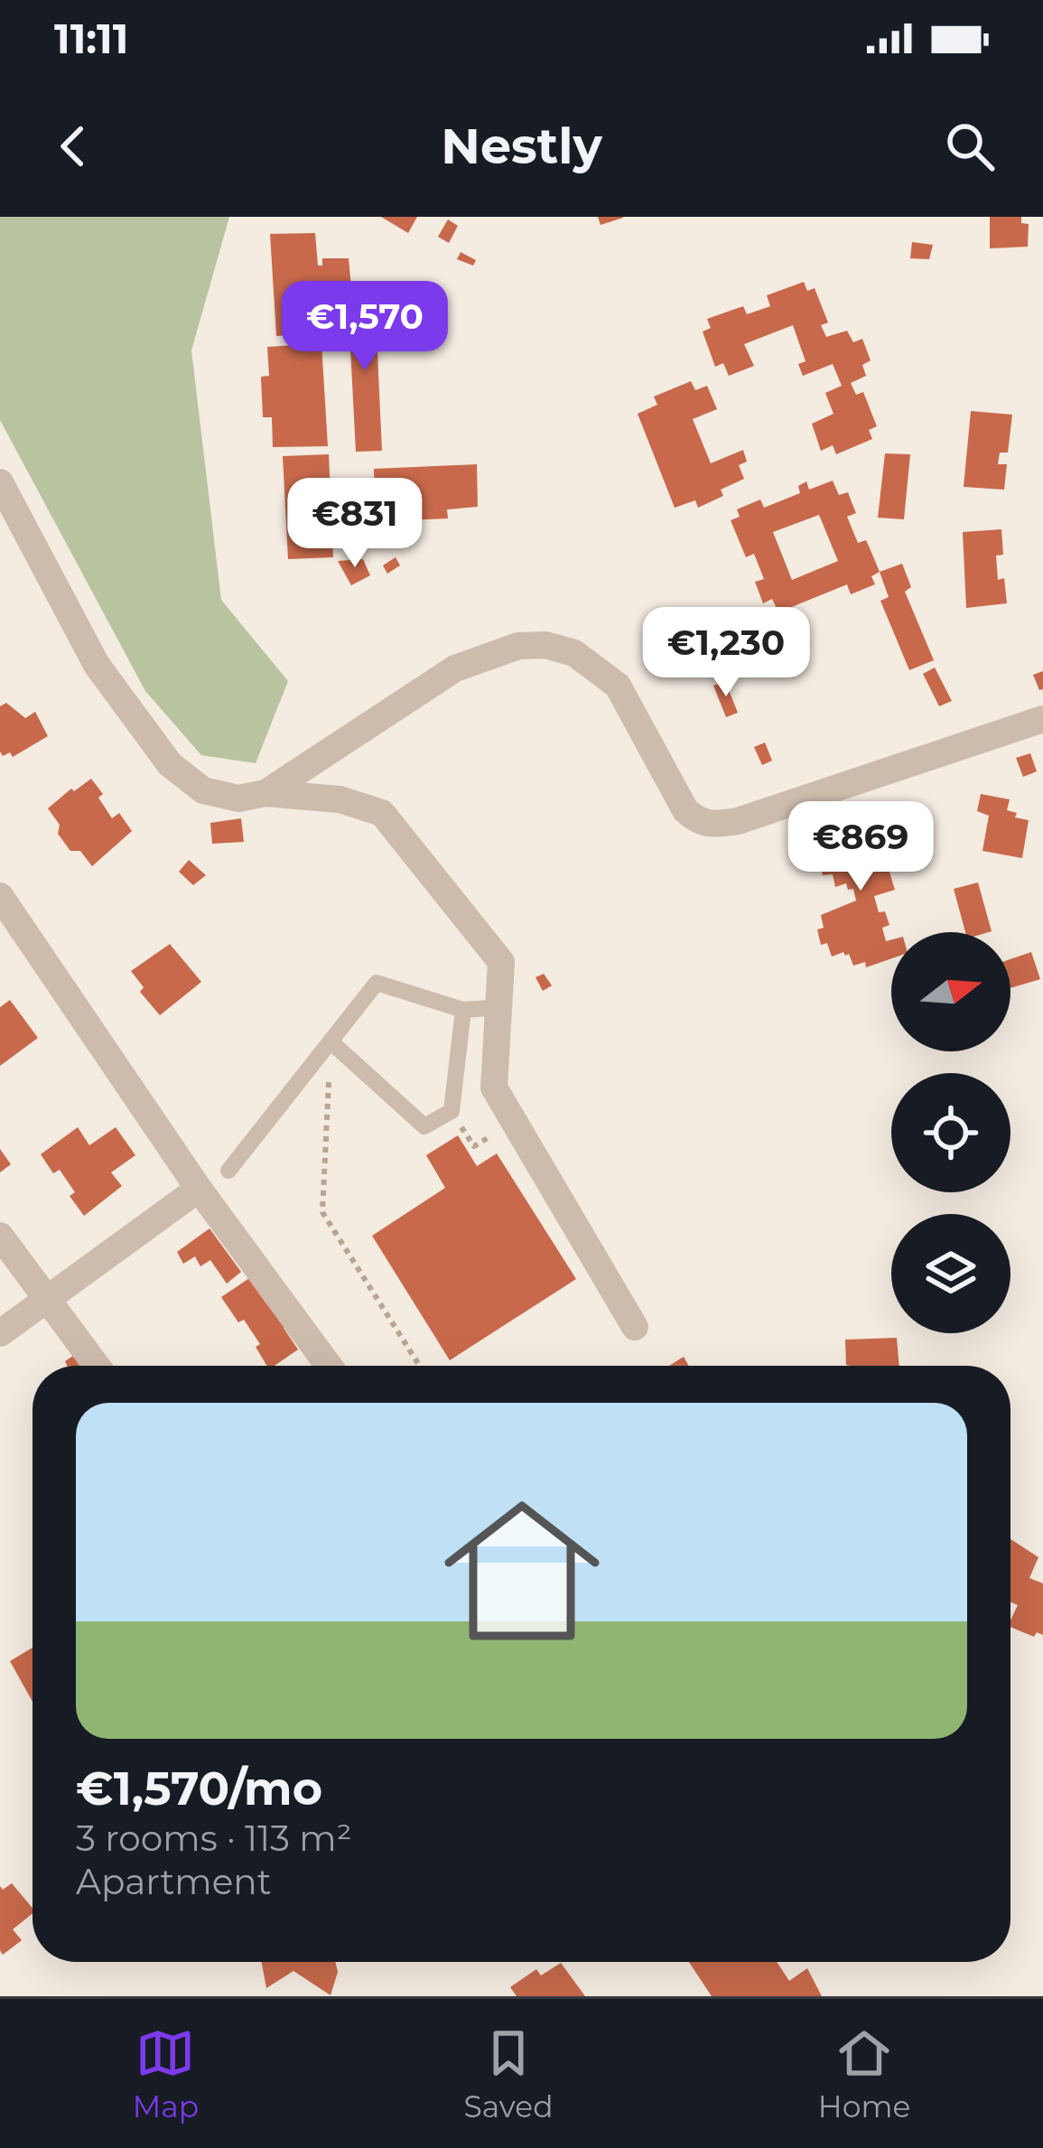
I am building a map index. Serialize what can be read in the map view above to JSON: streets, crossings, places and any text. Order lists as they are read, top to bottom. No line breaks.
{"north":"right","page":{"status":"11:11","header":"Nestly","price":["€1,570","€831","€1,230","€869"],"list":[{"name":"€1,570/mo","note":"3 rooms · 113 m² · Apartment"}],"tabs":["Map","Saved","Home"]}}
